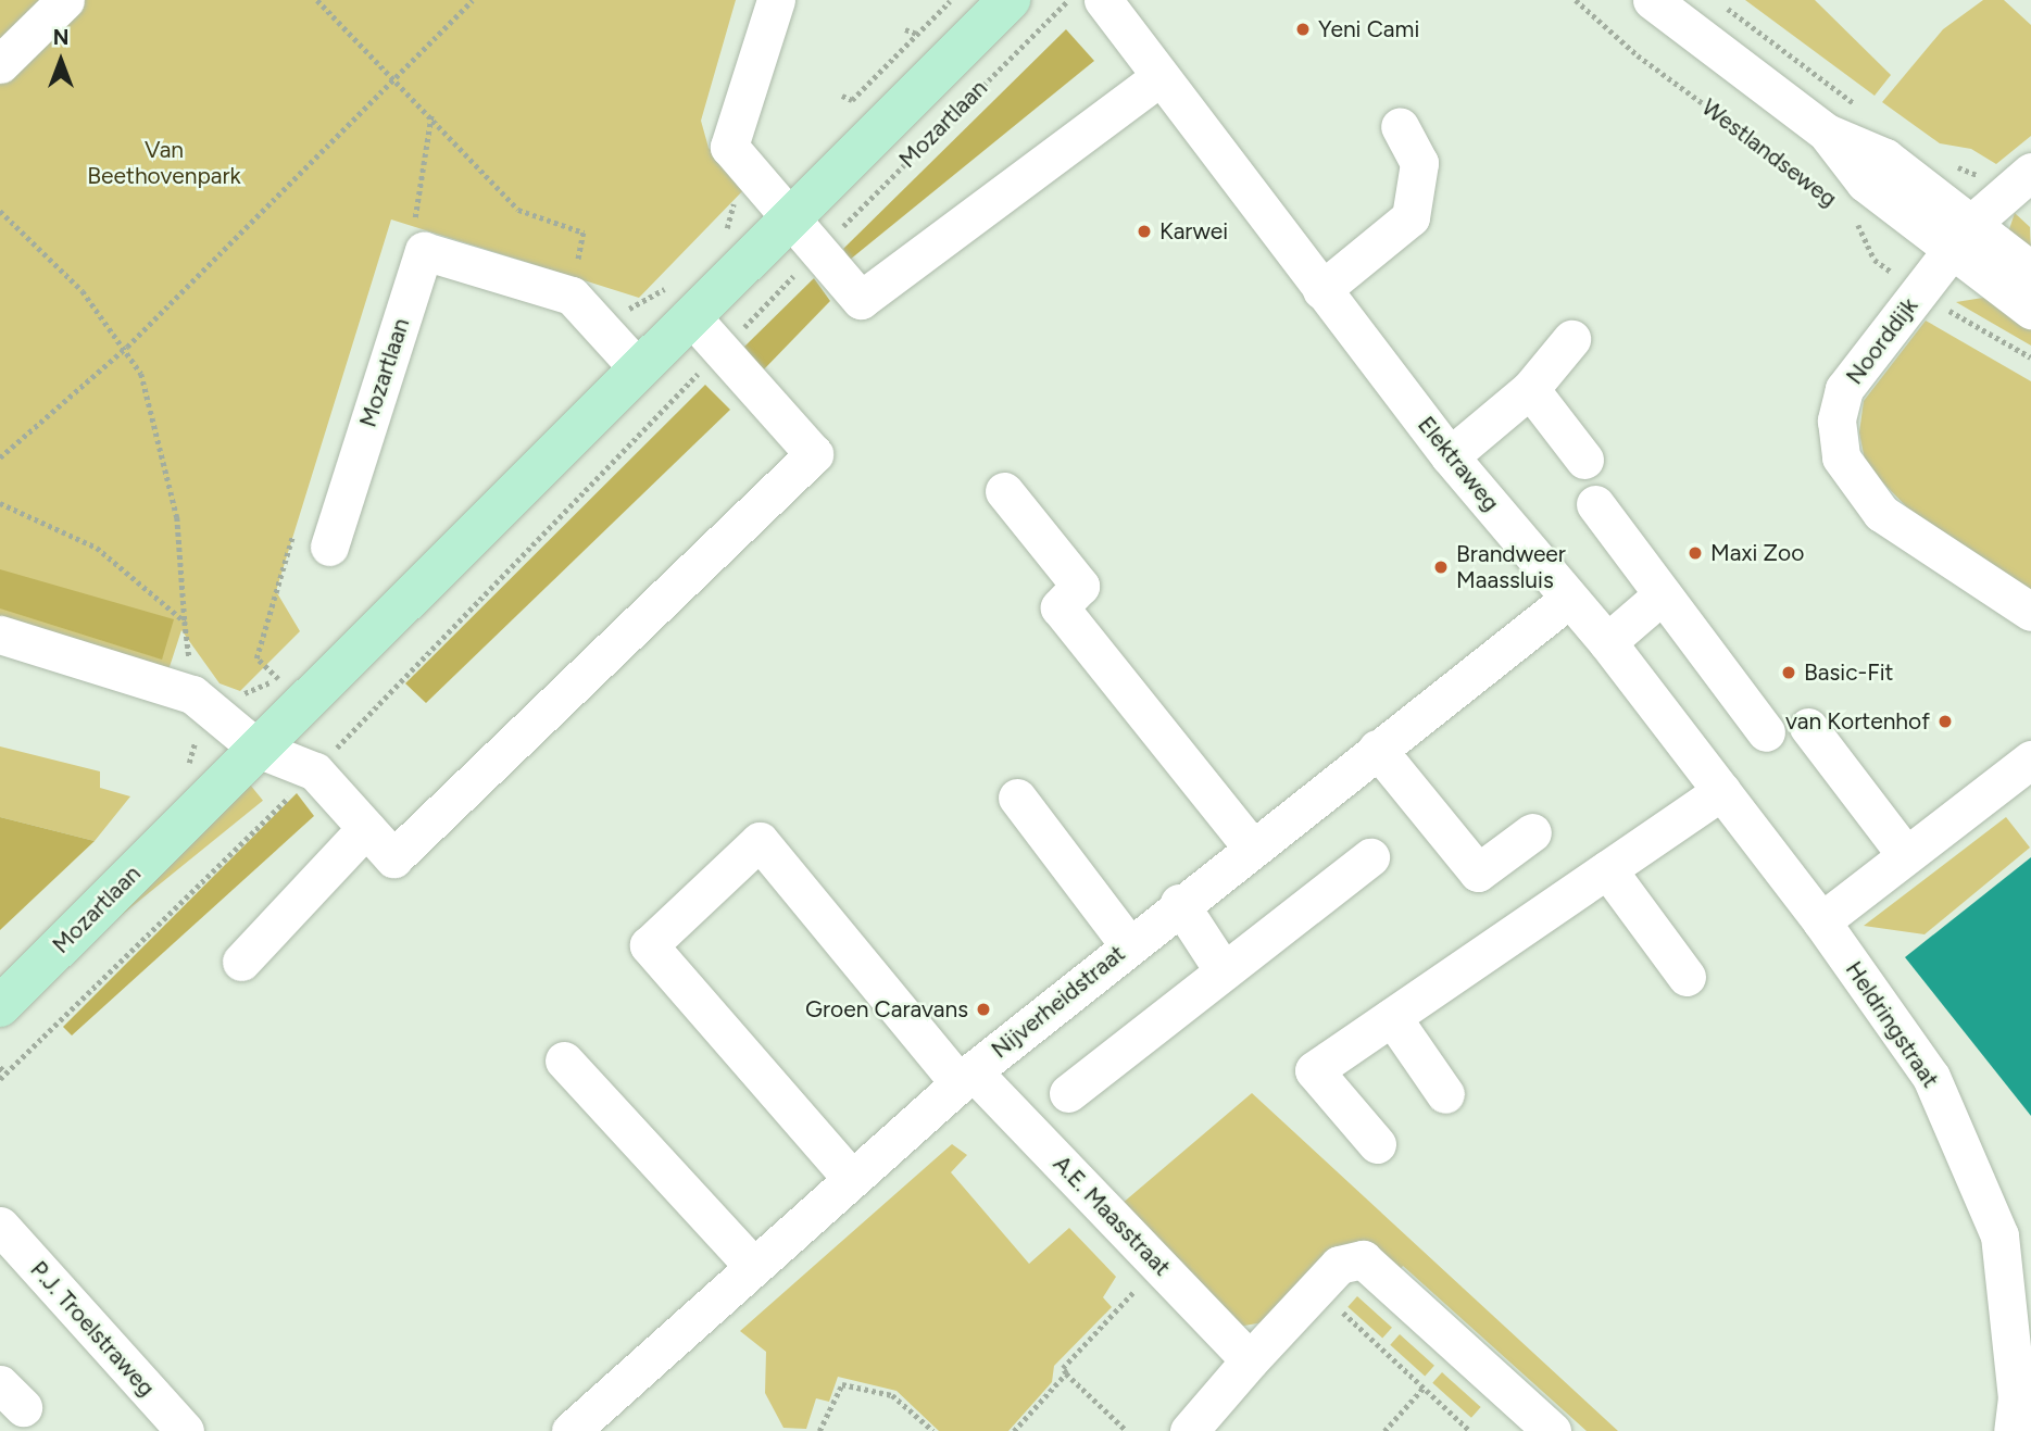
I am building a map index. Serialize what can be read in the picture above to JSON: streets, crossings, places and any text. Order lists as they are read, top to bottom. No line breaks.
{"streets":{"main road":["Mozartlaan"],"street":["Westlandseweg","Noorddijk","Elektraweg","Nijverheidstraat","Heldringstraat","A.E. Maasstraat","P.J. Troelstraweg"]},"crossings":[["Westlandseweg","Noorddijk"],["Elektraweg","Nijverheidstraat"],["Elektraweg","Heldringstraat"],["Nijverheidstraat","A.E. Maasstraat"]],"parks":["Van Beethovenpark"],"places":["Yeni Cami","Karwei","Maxi Zoo","Brandweer Maassluis","Basic-Fit","van Kortenhof","Groen Caravans"],"north":"top"}
